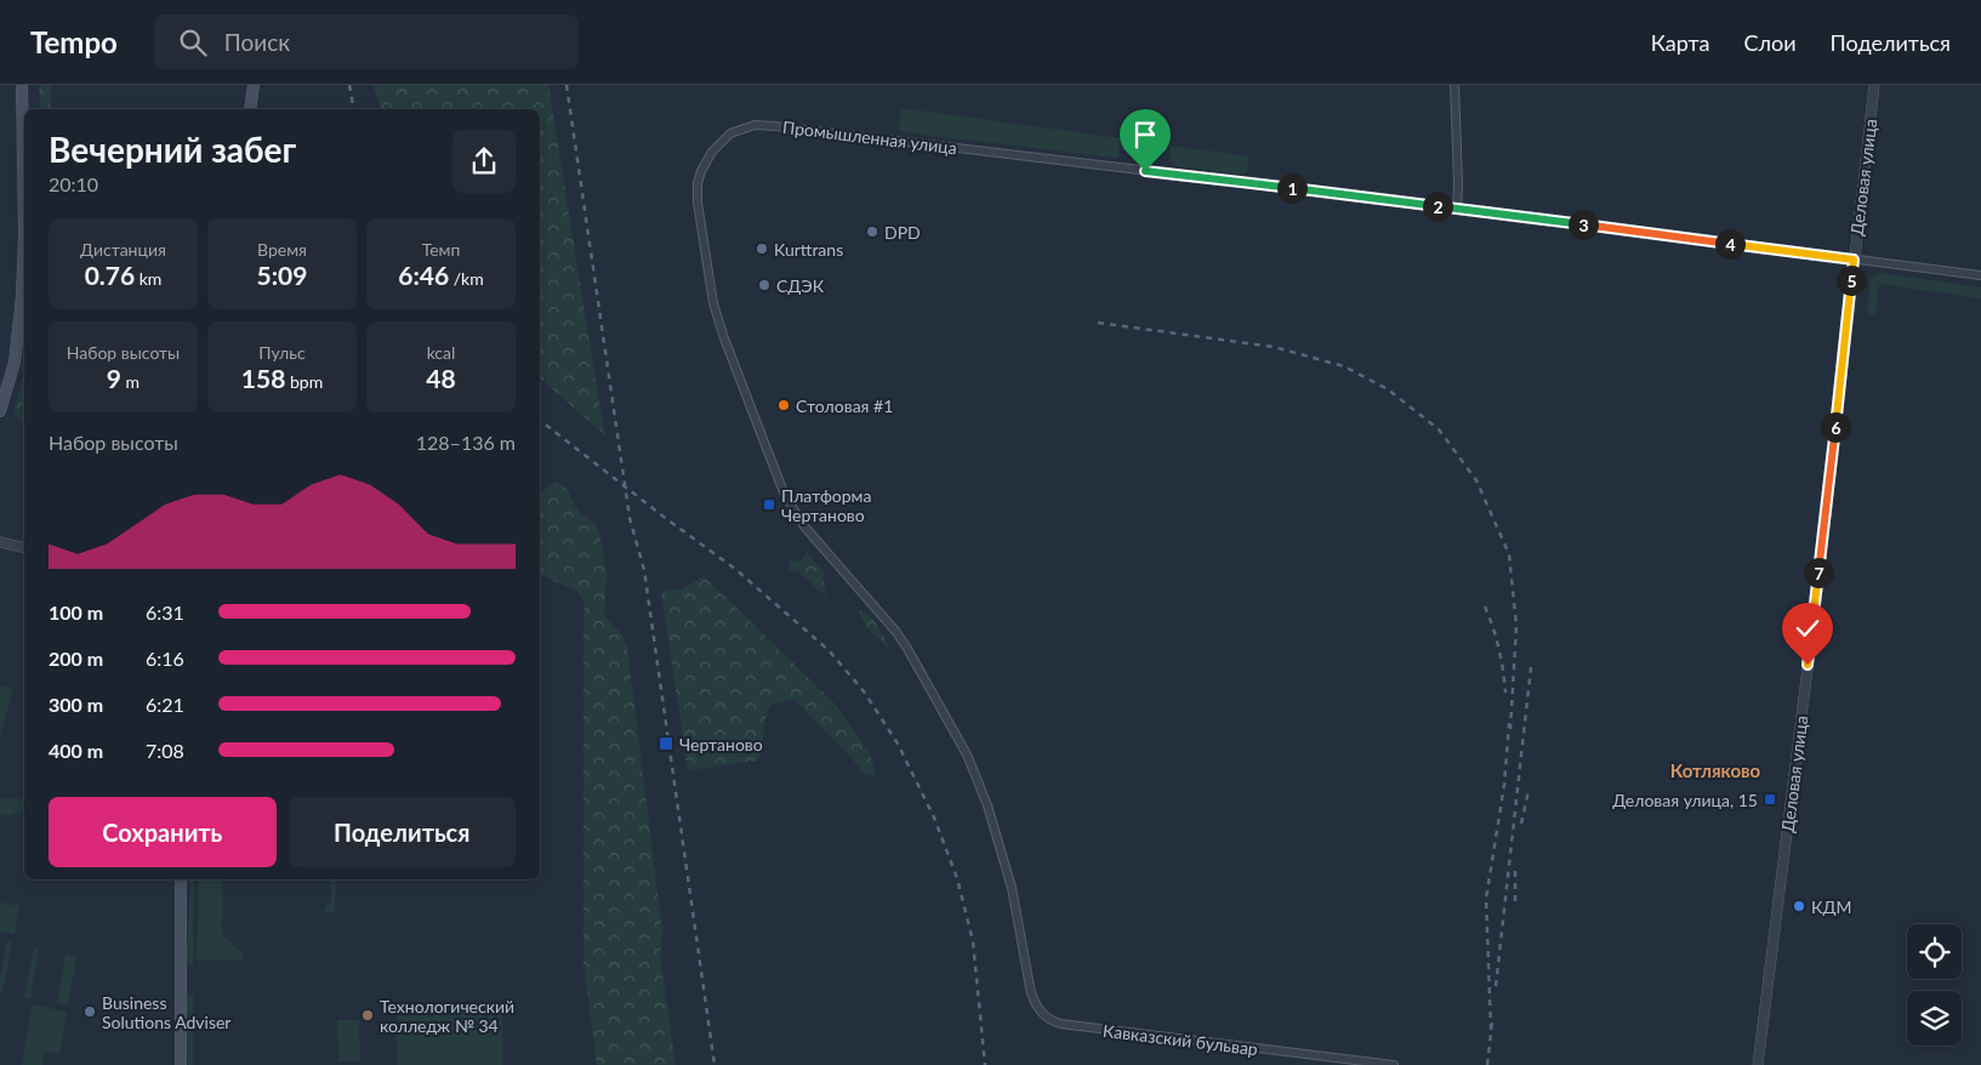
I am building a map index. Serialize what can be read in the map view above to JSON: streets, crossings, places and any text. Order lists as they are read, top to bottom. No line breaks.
{"streets":{"street":["Промышленная улица","Деловая улица","Кавказский бульвар"]},"crossings":[["Промышленная улица","Деловая улица"],["Промышленная улица","Кавказский бульвар"]],"districts":["Котляково"],"places":{"other":["DPD","Kurttrans","СДЭК","Столовая #1","КДМ","Business Solutions Adviser","Технологический колледж № 34"],"transit":["Платформа Чертаново","Чертаново","Деловая улица, 15"]},"page":{"header":"Tempo","search":"Поиск","nav":["Карта","Слои","Поделиться"],"heading":["Вечерний забег","20:10"],"pins":["1","2","3","4","5","6","7"],"stats":[["Дистанция","0.76 km"],["Время","5:09"],["Темп","6:46 /km"],["Набор высоты","9 m"],["Пульс","158 bpm"],["kcal","48"]],"chart":["Набор высоты","128–136 m"],"list":[{"name":"100 m","note":"6:31"},{"name":"200 m","note":"6:16"},{"name":"300 m","note":"6:21"},{"name":"400 m","note":"7:08"}],"buttons":["Сохранить","Поделиться"]}}
